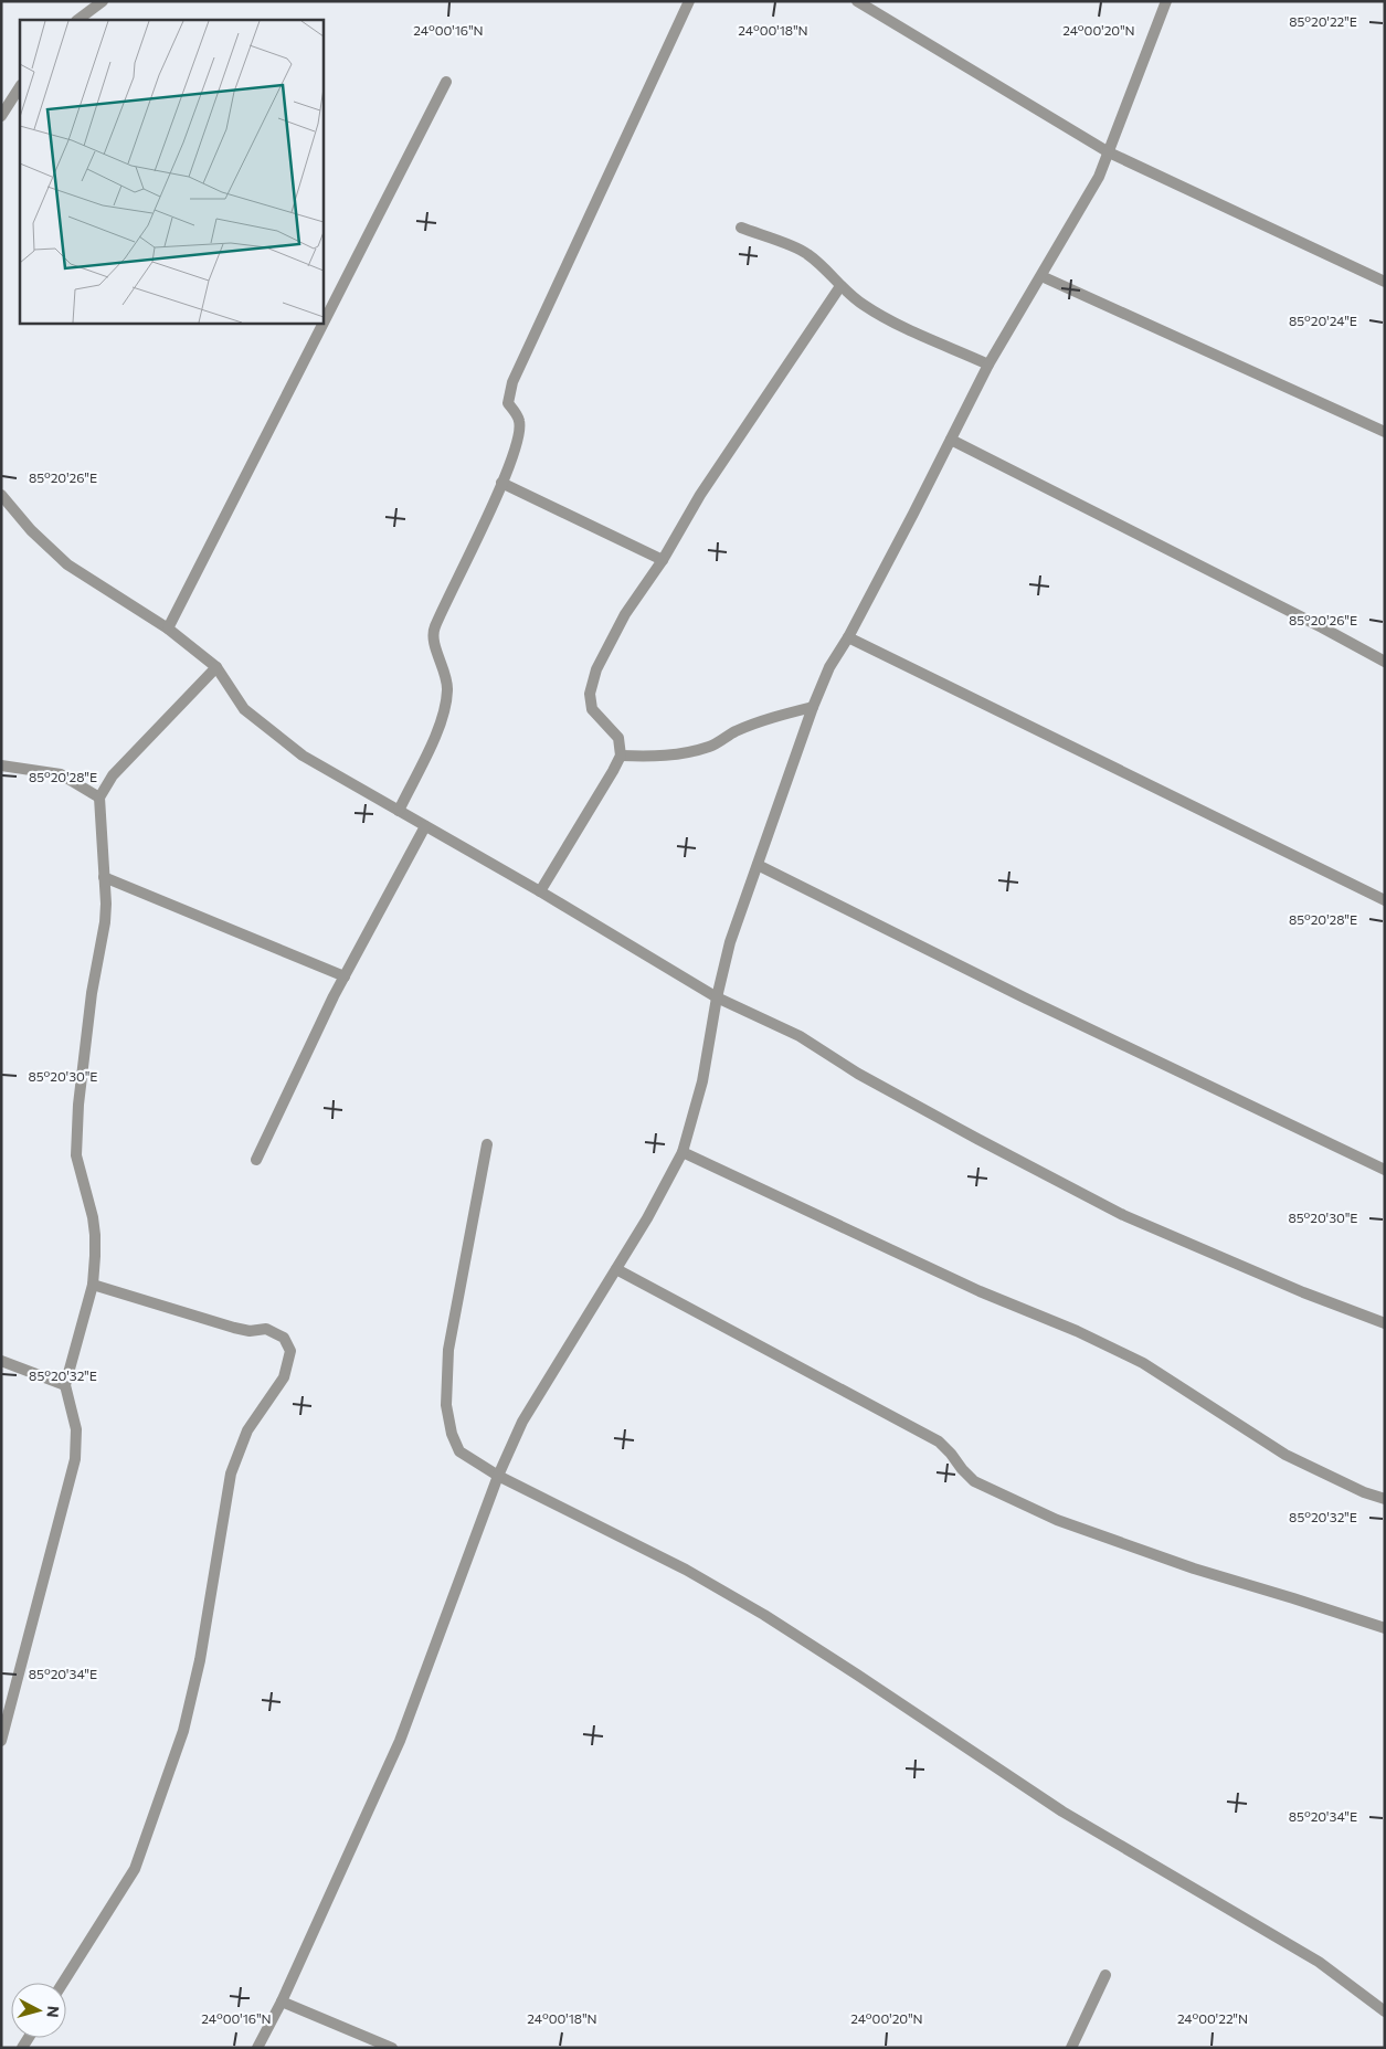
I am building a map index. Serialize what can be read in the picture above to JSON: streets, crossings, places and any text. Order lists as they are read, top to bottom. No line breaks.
{"north":"right","coordinates":["85°20'22\"E","24°00'16\"N","24°00'18\"N","24°00'20\"N","85°20'24\"E","85°20'26\"E","85°20'28\"E","85°20'30\"E","85°20'32\"E","85°20'34\"E","24°00'22\"N"]}
